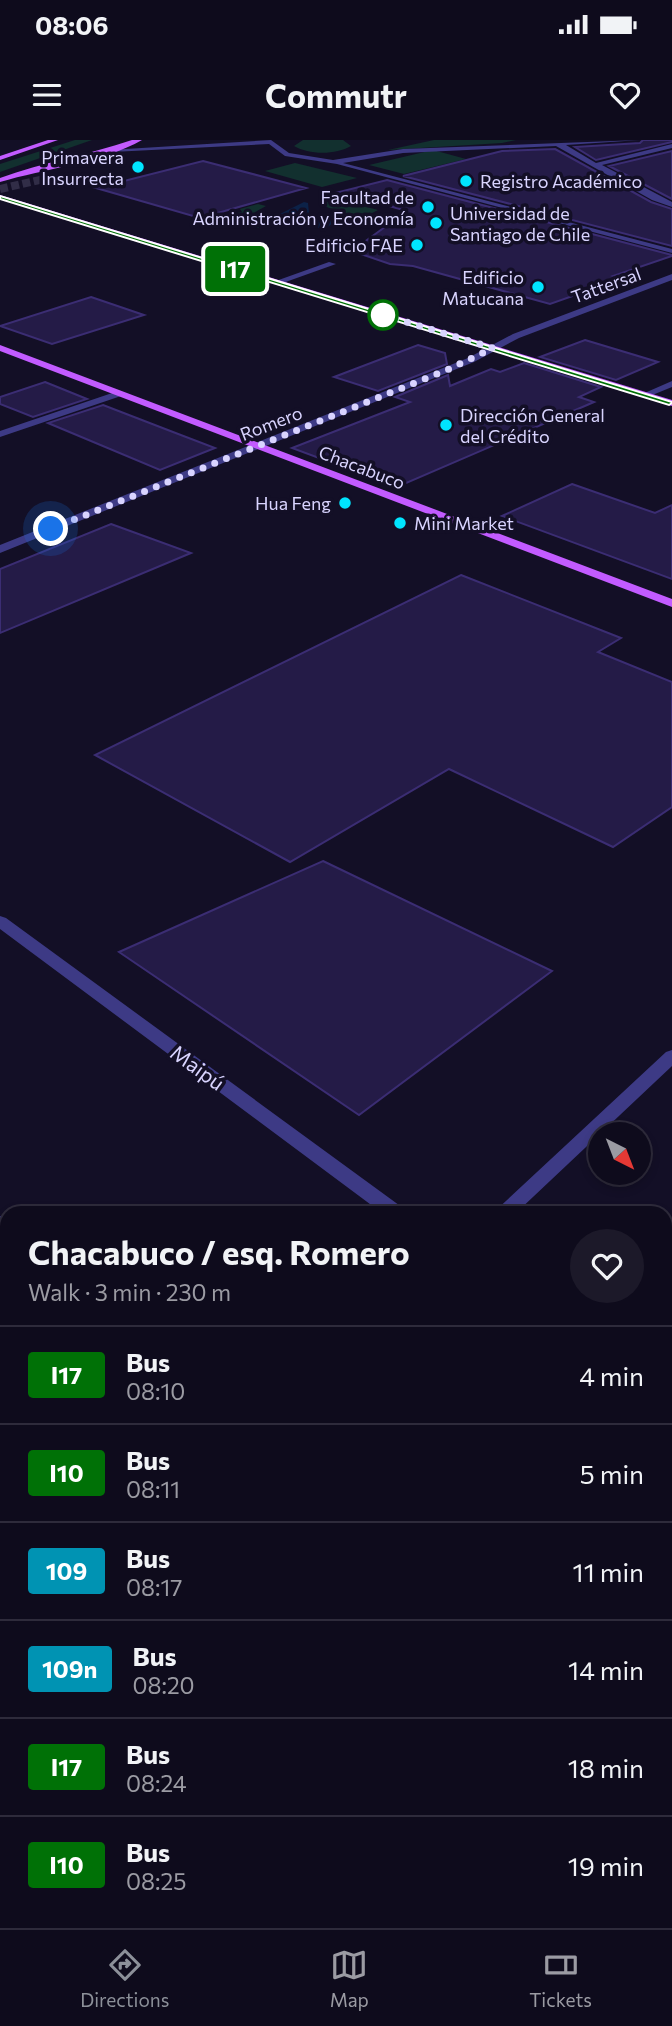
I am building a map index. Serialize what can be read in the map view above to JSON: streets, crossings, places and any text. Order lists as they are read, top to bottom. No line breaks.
{"streets":{"main road":["Chacabuco"],"street":["Tattersal","Romero","Maipú"]},"crossings":[["Tattersal","Romero"],["Romero","Chacabuco"]],"places":["Primavera Insurrecta","Registro Académico","Facultad de Administración y Economía","Universidad de Santiago de Chile","Edificio FAE","Edificio Matucana","Dirección General del Crédito","Hua Feng","Mini Market"],"lines":["bus line I17"],"north":"bottom right","page":{"status":"08:06","header":"Commutr","on_map":"I17","heading":["Chacabuco / esq. Romero","Walk · 3 min · 230 m"],"list":[{"mark":"I17","name":"Bus","note":"08:10","value":"4 min"},{"mark":"I10","name":"Bus","note":"08:11","value":"5 min"},{"mark":"109","name":"Bus","note":"08:17","value":"11 min"},{"mark":"109n","name":"Bus","note":"08:20","value":"14 min"},{"mark":"I17","name":"Bus","note":"08:24","value":"18 min"},{"mark":"I10","name":"Bus","note":"08:25","value":"19 min"}],"tabs":["Directions","Map","Tickets"]}}
